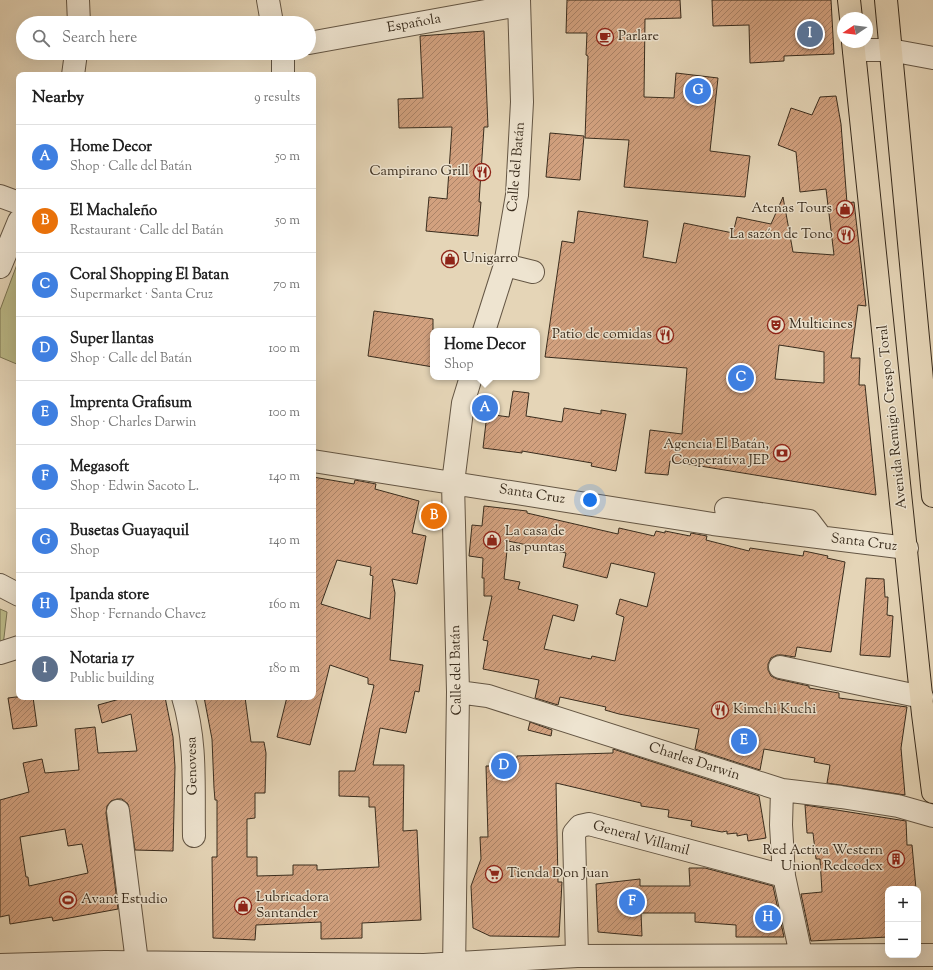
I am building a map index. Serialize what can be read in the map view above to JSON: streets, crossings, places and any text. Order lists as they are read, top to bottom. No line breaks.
{"streets":{"main road":["Avenida Remigio Crespo Toral"],"street":["Española","Calle del Batán","Santa Cruz","Charles Darwin","Genovesa","General Villamil"]},"crossings":[["Española","Calle del Batán"],["Calle del Batán","Santa Cruz"],["Calle del Batán","Charles Darwin"],["Avenida Remigio Crespo Toral","Santa Cruz"]],"places":{"cafe":["Parlare"],"restaurant":["Campirano Grill","La sazón de Tono","Patio de comidas","Kimchi Kuchi"],"shop":["Atenas Tours","Unigarro","La casa de las puntas","Lubricadora Santander"],"theatre":["Multicines"],"bank":["Agencia El Batán, Cooperativa JEP"],"building":["Red Activa Western Union Redcodex"],"supermarket":["Tienda Don Juan"],"sports":["Avant Estudio"]},"north":"left","page":{"search":"Search here","pins":["I","G","C","A","B","E","D","F","H"],"heading":["Nearby","9 results"],"list":[{"mark":"A","name":"Home Decor","note":"Shop · Calle del Batán","value":"50 m"},{"mark":"B","name":"El Machaleño","note":"Restaurant · Calle del Batán","value":"50 m"},{"mark":"C","name":"Coral Shopping El Batan","note":"Supermarket · Santa Cruz","value":"70 m"},{"mark":"D","name":"Super llantas","note":"Shop · Calle del Batán","value":"100 m"},{"mark":"E","name":"Imprenta Grafisum","note":"Shop · Charles Darwin","value":"100 m"},{"mark":"F","name":"Megasoft","note":"Shop · Edwin Sacoto L.","value":"140 m"},{"mark":"G","name":"Busetas Guayaquil","note":"Shop","value":"140 m"},{"mark":"H","name":"Ipanda store","note":"Shop · Fernando Chavez","value":"160 m"},{"mark":"I","name":"Notaria 17","note":"Public building","value":"180 m"}],"popup":["Home Decor","Shop"],"map_buttons":["+","−"]}}
